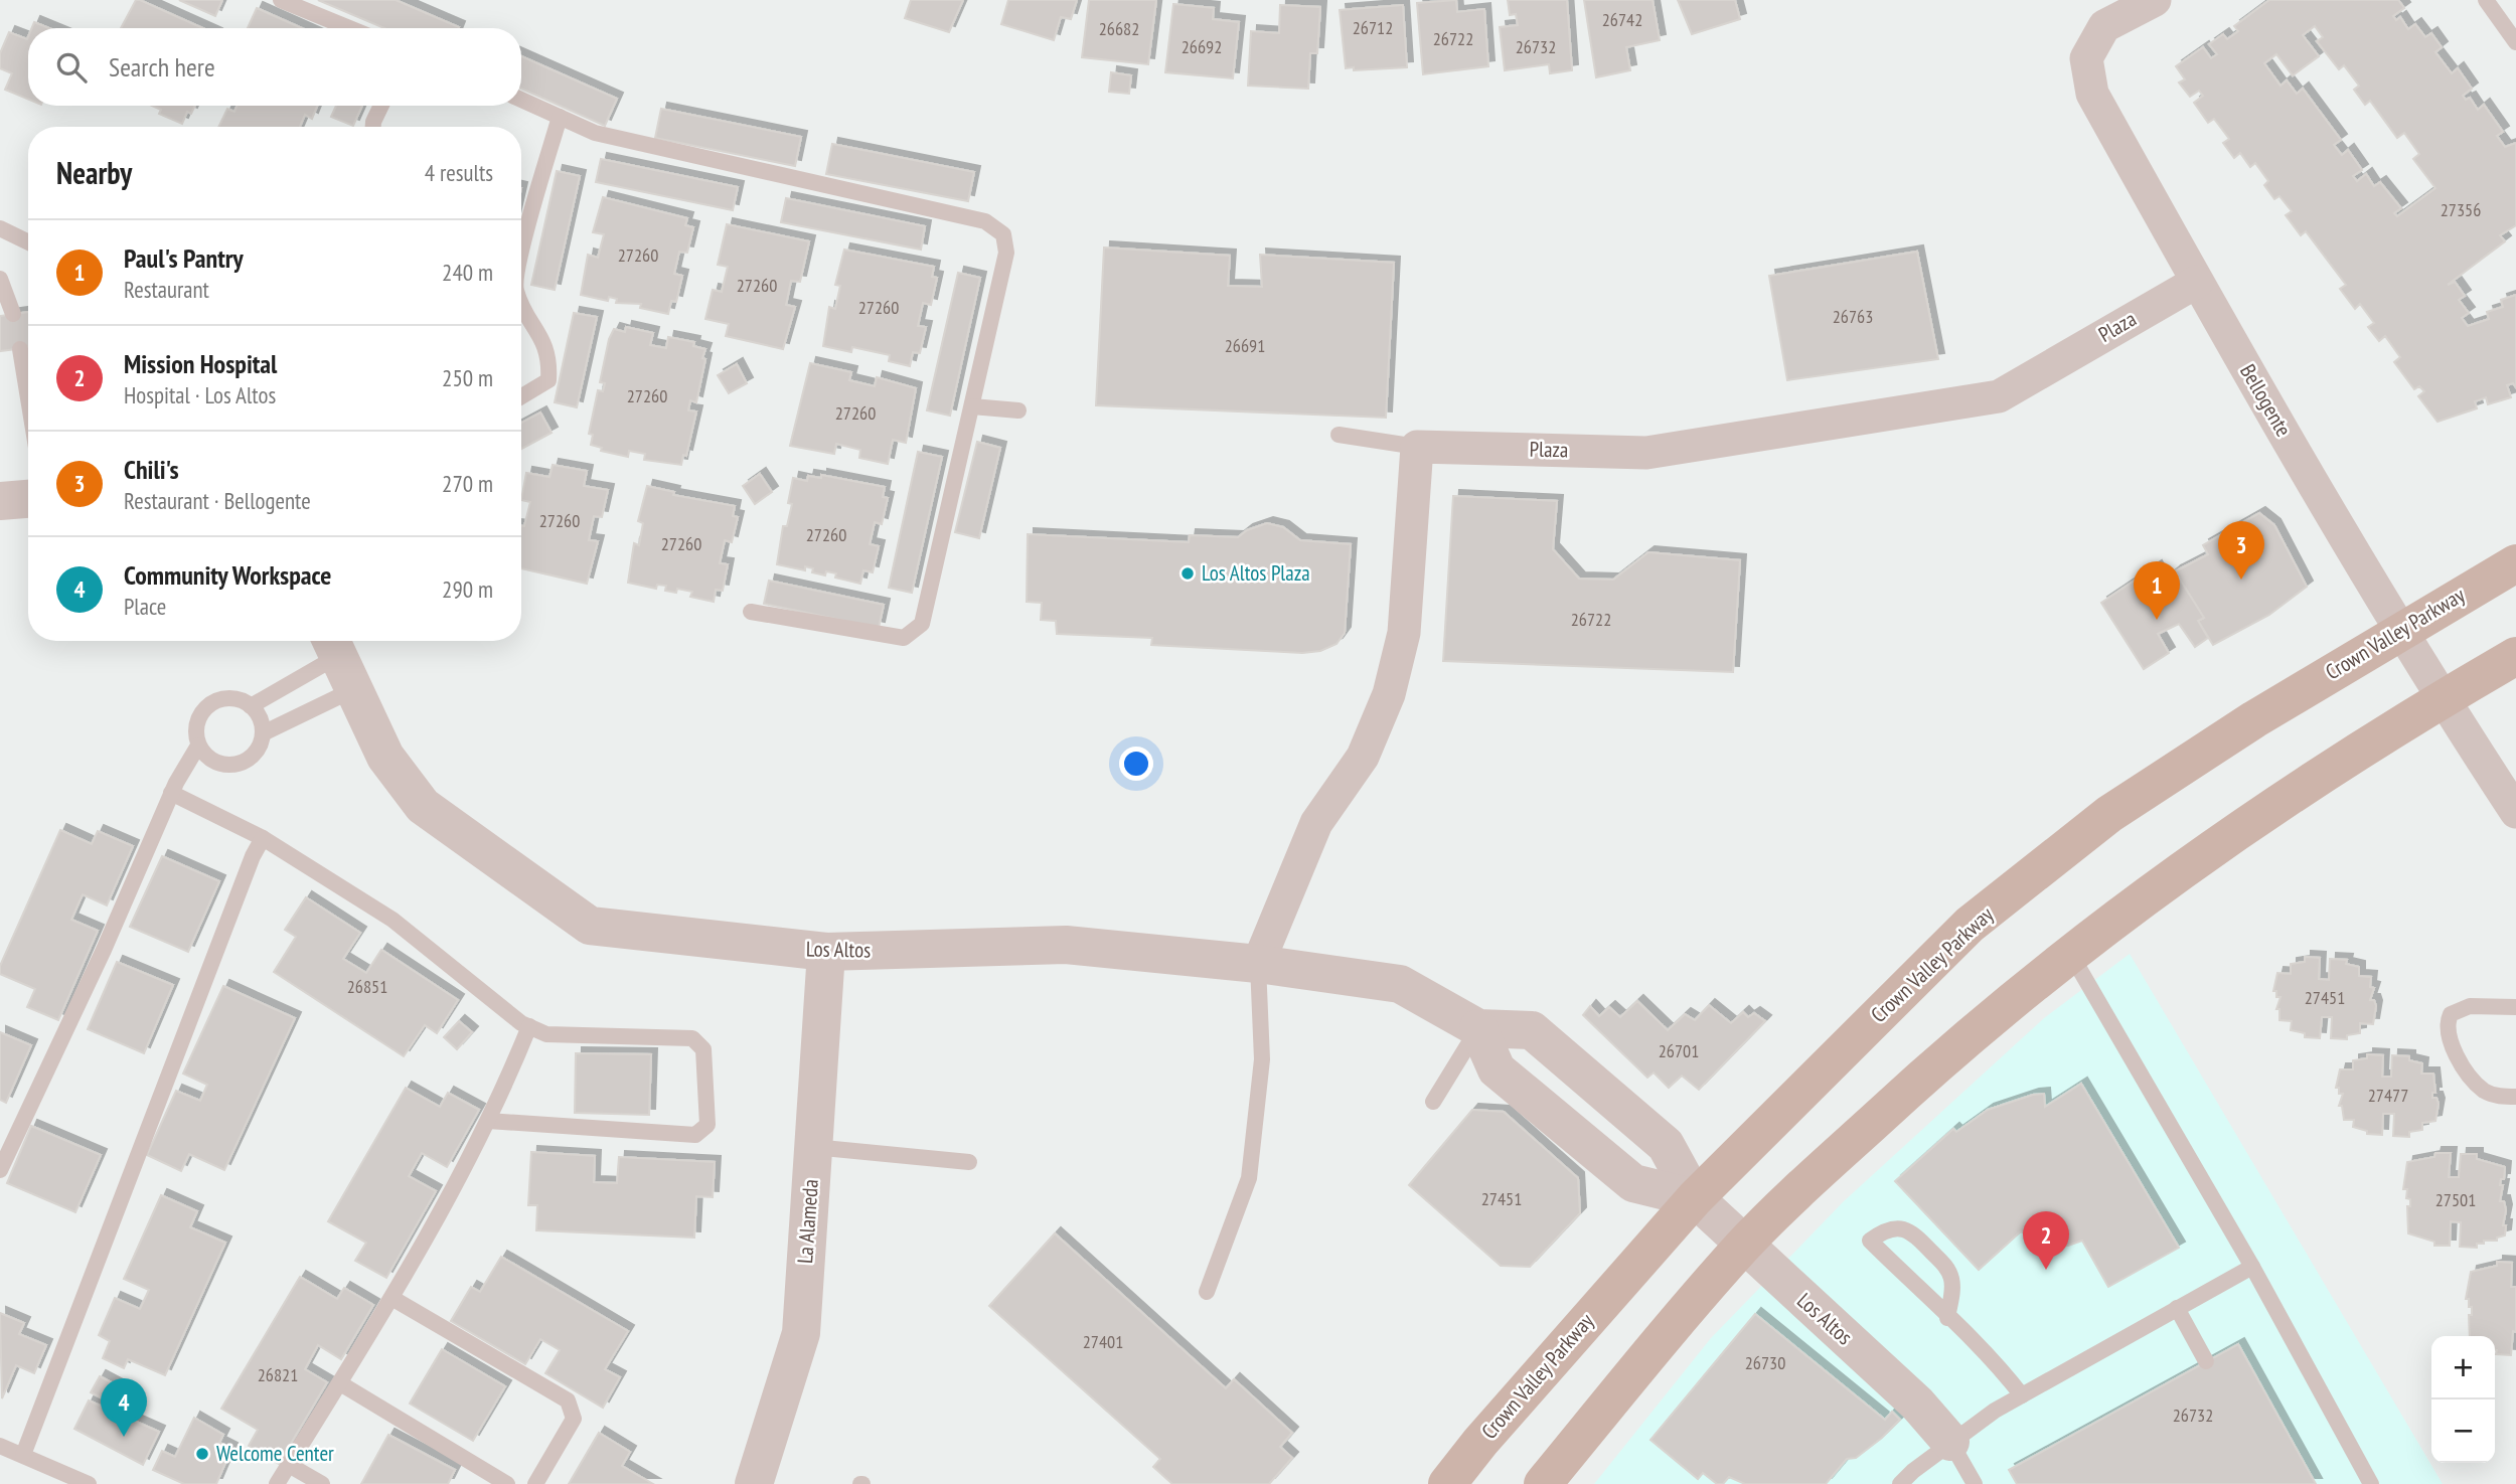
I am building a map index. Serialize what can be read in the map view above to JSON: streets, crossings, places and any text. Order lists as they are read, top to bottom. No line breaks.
{"streets":{"main road":["Crown Valley Parkway"],"street":["Plaza","Bellogente","Los Altos","La Alameda"]},"crossings":[["Plaza","Bellogente"],["Bellogente","Crown Valley Parkway"],["Crown Valley Parkway","Los Altos"],["Los Altos","La Alameda"]],"places":["Los Altos Plaza","Welcome Center"],"house_numbers":["26742","26712","26682","26722","26692","26732","27356","27260","27260","27260","26763","26691","27260","27260","27260","27260","27260","26722","26851","27451","26701","27477","27451","27501","27401","26730","26821","26732"],"page":{"search":"Search here","heading":["Nearby","4 results"],"list":[{"mark":"1","name":"Paul's Pantry","note":"Restaurant","value":"240 m"},{"mark":"2","name":"Mission Hospital","note":"Hospital · Los Altos","value":"250 m"},{"mark":"3","name":"Chili's","note":"Restaurant · Bellogente","value":"270 m"},{"mark":"4","name":"Community Workspace","note":"Place","value":"290 m"}],"pins":["3","1","2","4"],"map_buttons":["+","−"]}}
